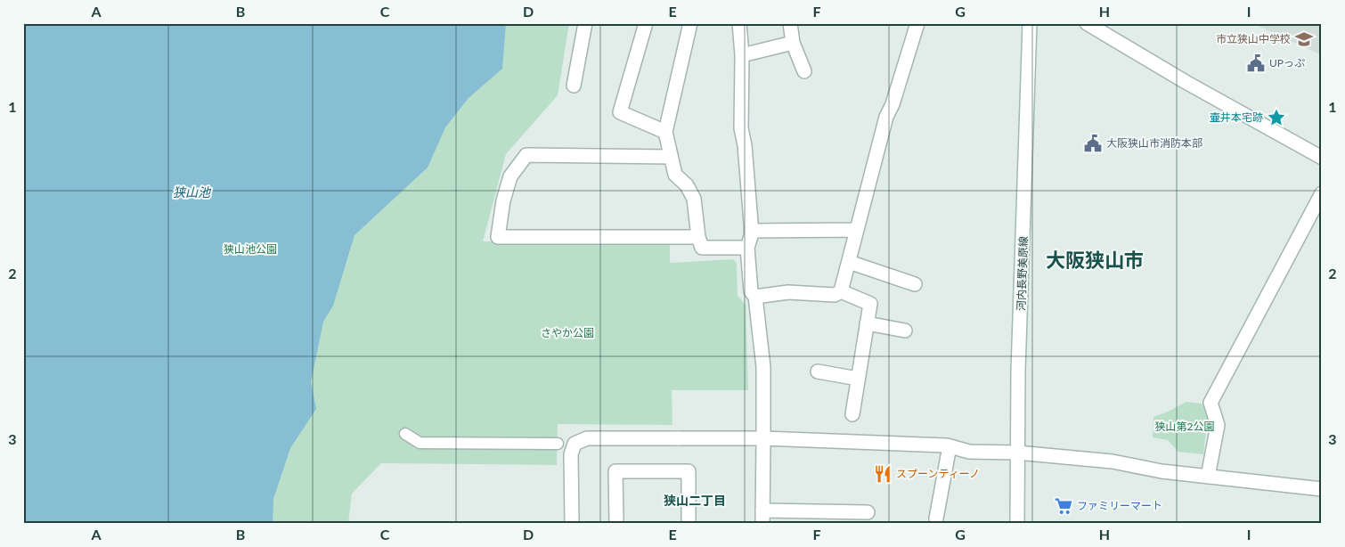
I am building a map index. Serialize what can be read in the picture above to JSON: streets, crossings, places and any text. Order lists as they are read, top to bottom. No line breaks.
{"streets":{"street":["河内長野美原線"]},"districts":["大阪狭山市","狭山二丁目"],"water":["狭山池"],"parks":["狭山池公園","さやか公園","狭山第2公園"],"places":{"school or university":["市立狭山中学校"],"public building":["UPっぷ","大阪狭山市消防本部"],"place":["壷井本宅跡"],"restaurant":["スプーンティーノ"],"supermarket":["ファミリーマート"]},"grid":{"columns":["A","B","C","D","E","F","G","H","I"],"rows":["1","2","3"]}}
